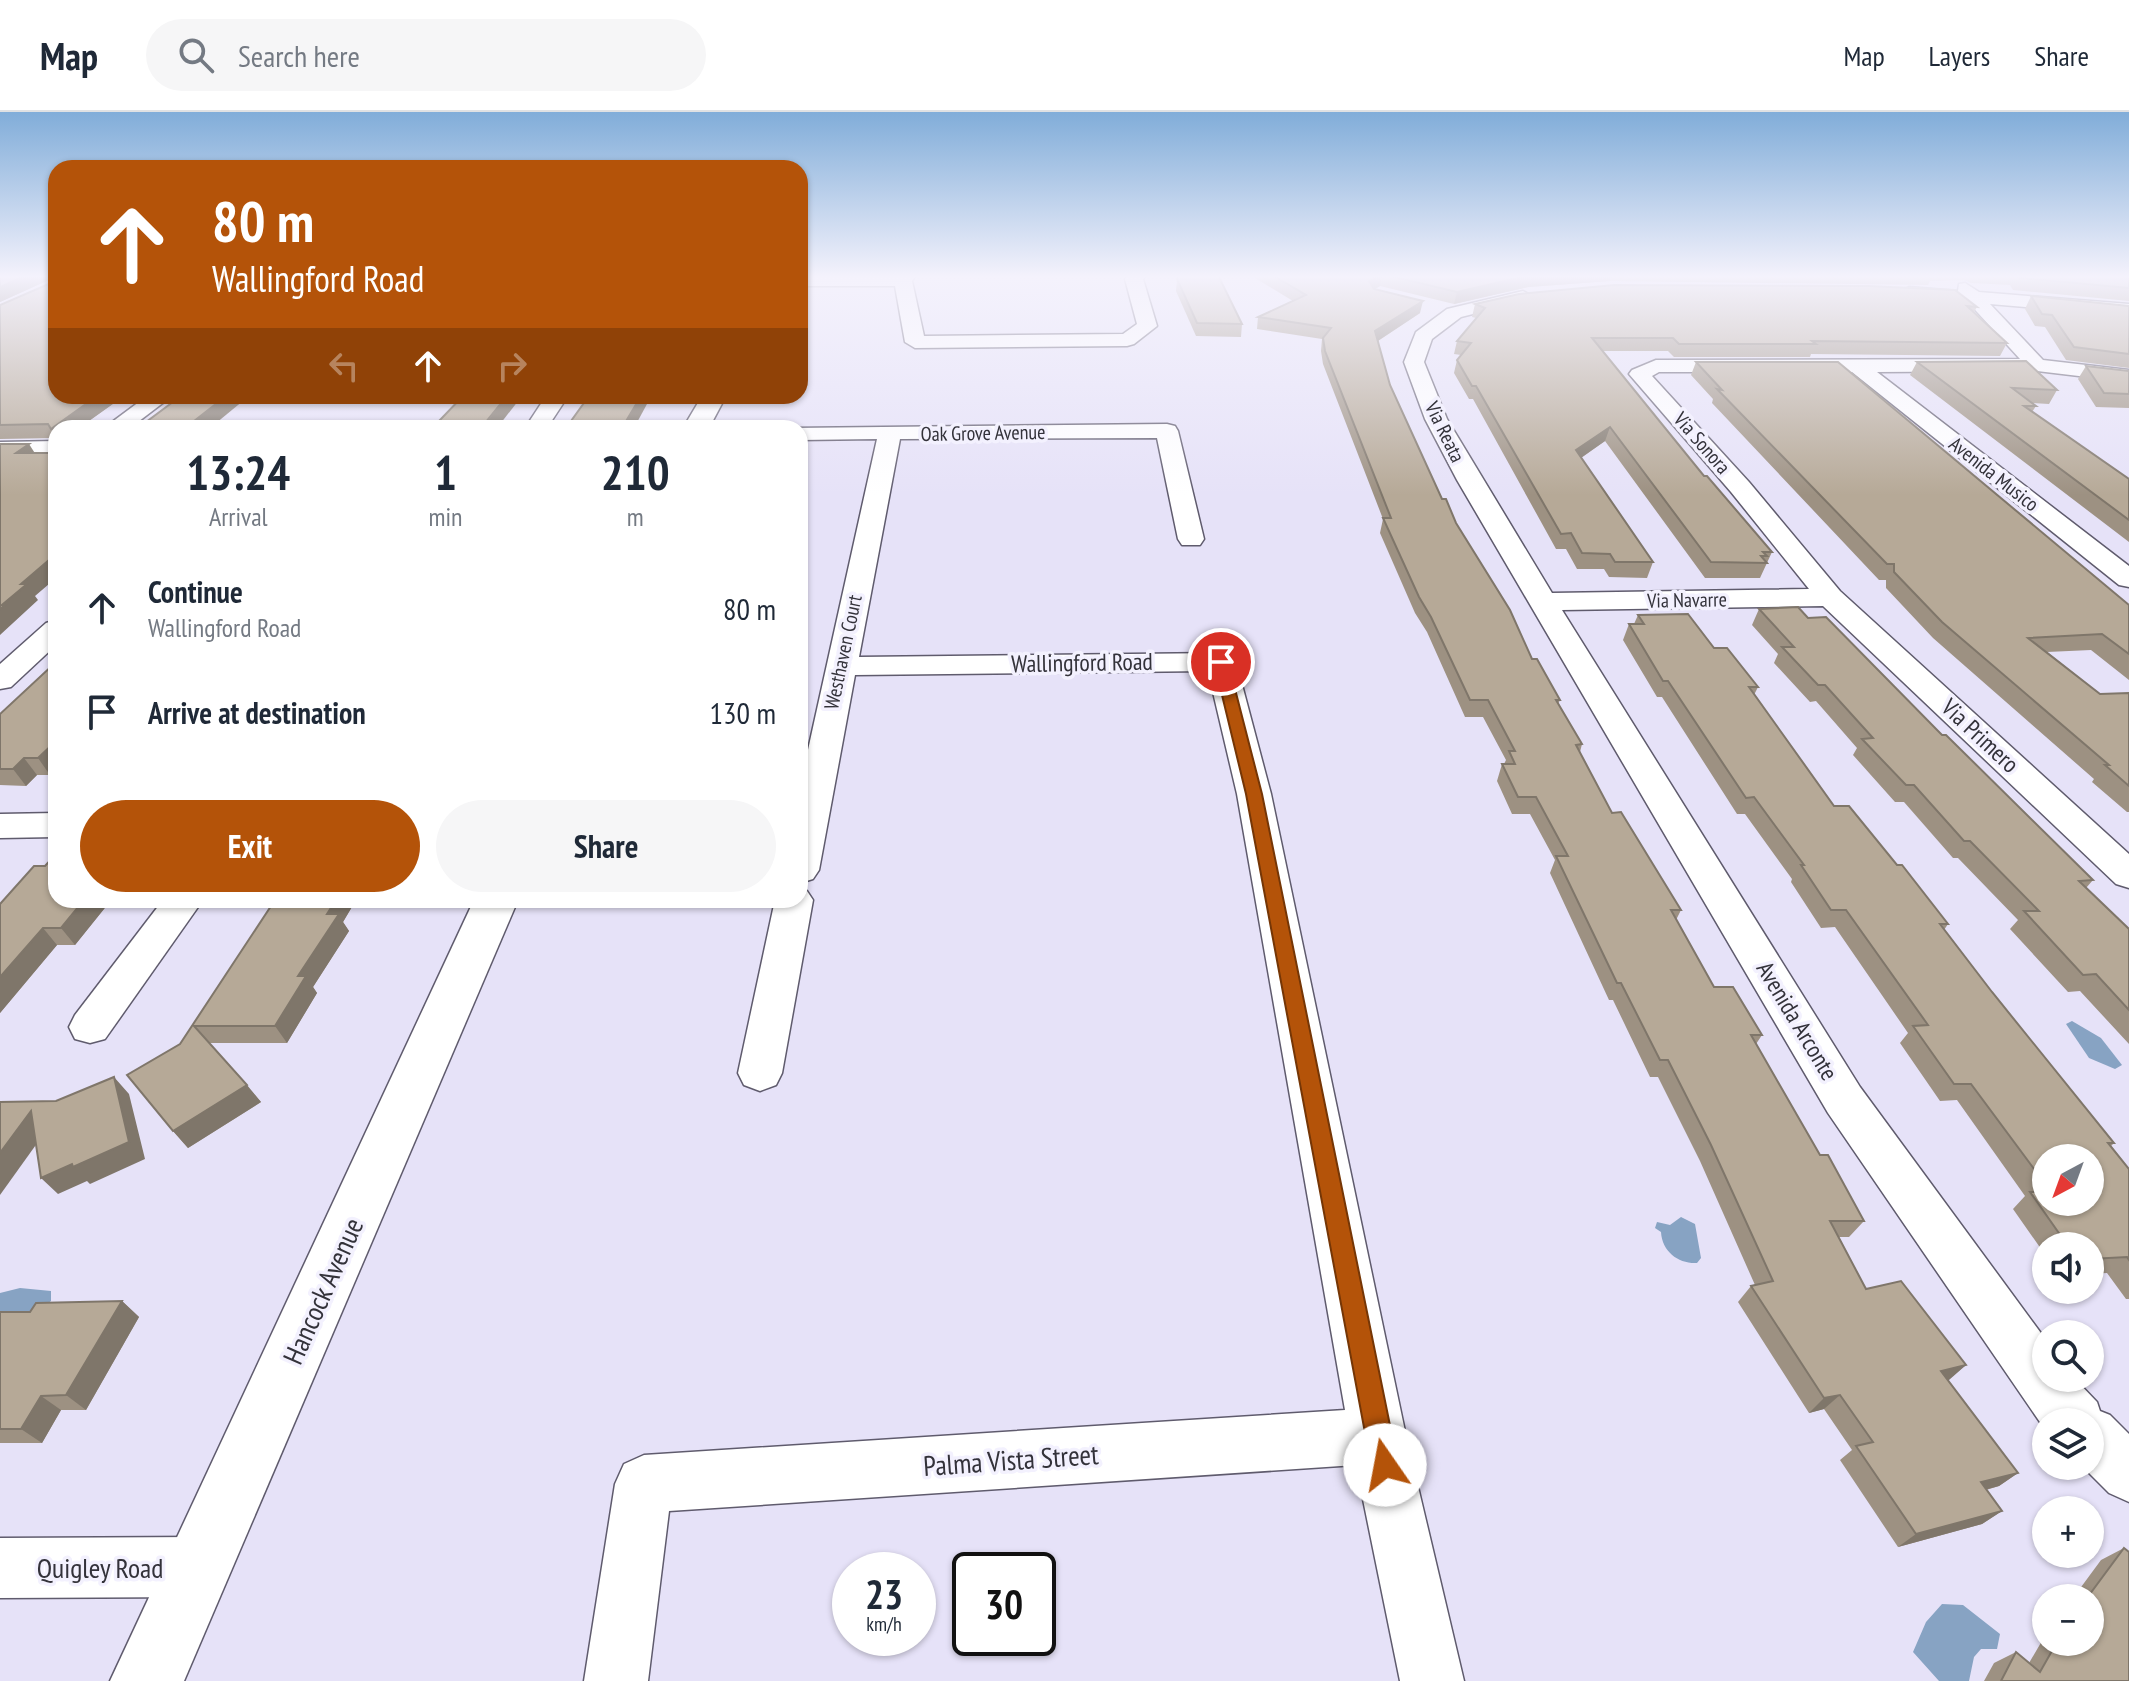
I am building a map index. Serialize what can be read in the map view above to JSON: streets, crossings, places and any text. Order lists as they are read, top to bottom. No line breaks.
{"streets":{"main road":["Hancock Avenue"],"street":["Via Reata","Oak Grove Avenue","Via Sonora","Avenida Musico","Via Navarre","Westhaven Court","Wallingford Road","Via Primero","Avenida Arconte","Palma Vista Street","Quigley Road"]},"crossings":[["Via Reata","Via Navarre"],["Via Reata","Avenida Arconte"],["Oak Grove Avenue","Westhaven Court"],["Via Sonora","Avenida Musico"],["Via Sonora","Via Navarre"],["Via Sonora","Via Primero"],["Via Navarre","Via Primero"],["Via Navarre","Avenida Arconte"],["Westhaven Court","Wallingford Road"],["Wallingford Road","Palma Vista Street"],["Hancock Avenue","Quigley Road"]],"north":"bottom left","page":{"header":"Map","search":"Search here","nav":["Map","Layers","Share"],"turn":["80 m","Wallingford Road"],"eta":["13:24","Arrival","1","min","210","m"],"list":[{"name":"Continue","note":"Wallingford Road","value":"80 m"},{"name":"Arrive at destination","value":"130 m"}],"buttons":["Exit","Share"],"map_buttons":["+","−"],"speed":"23 km/h","limit":"30"}}
